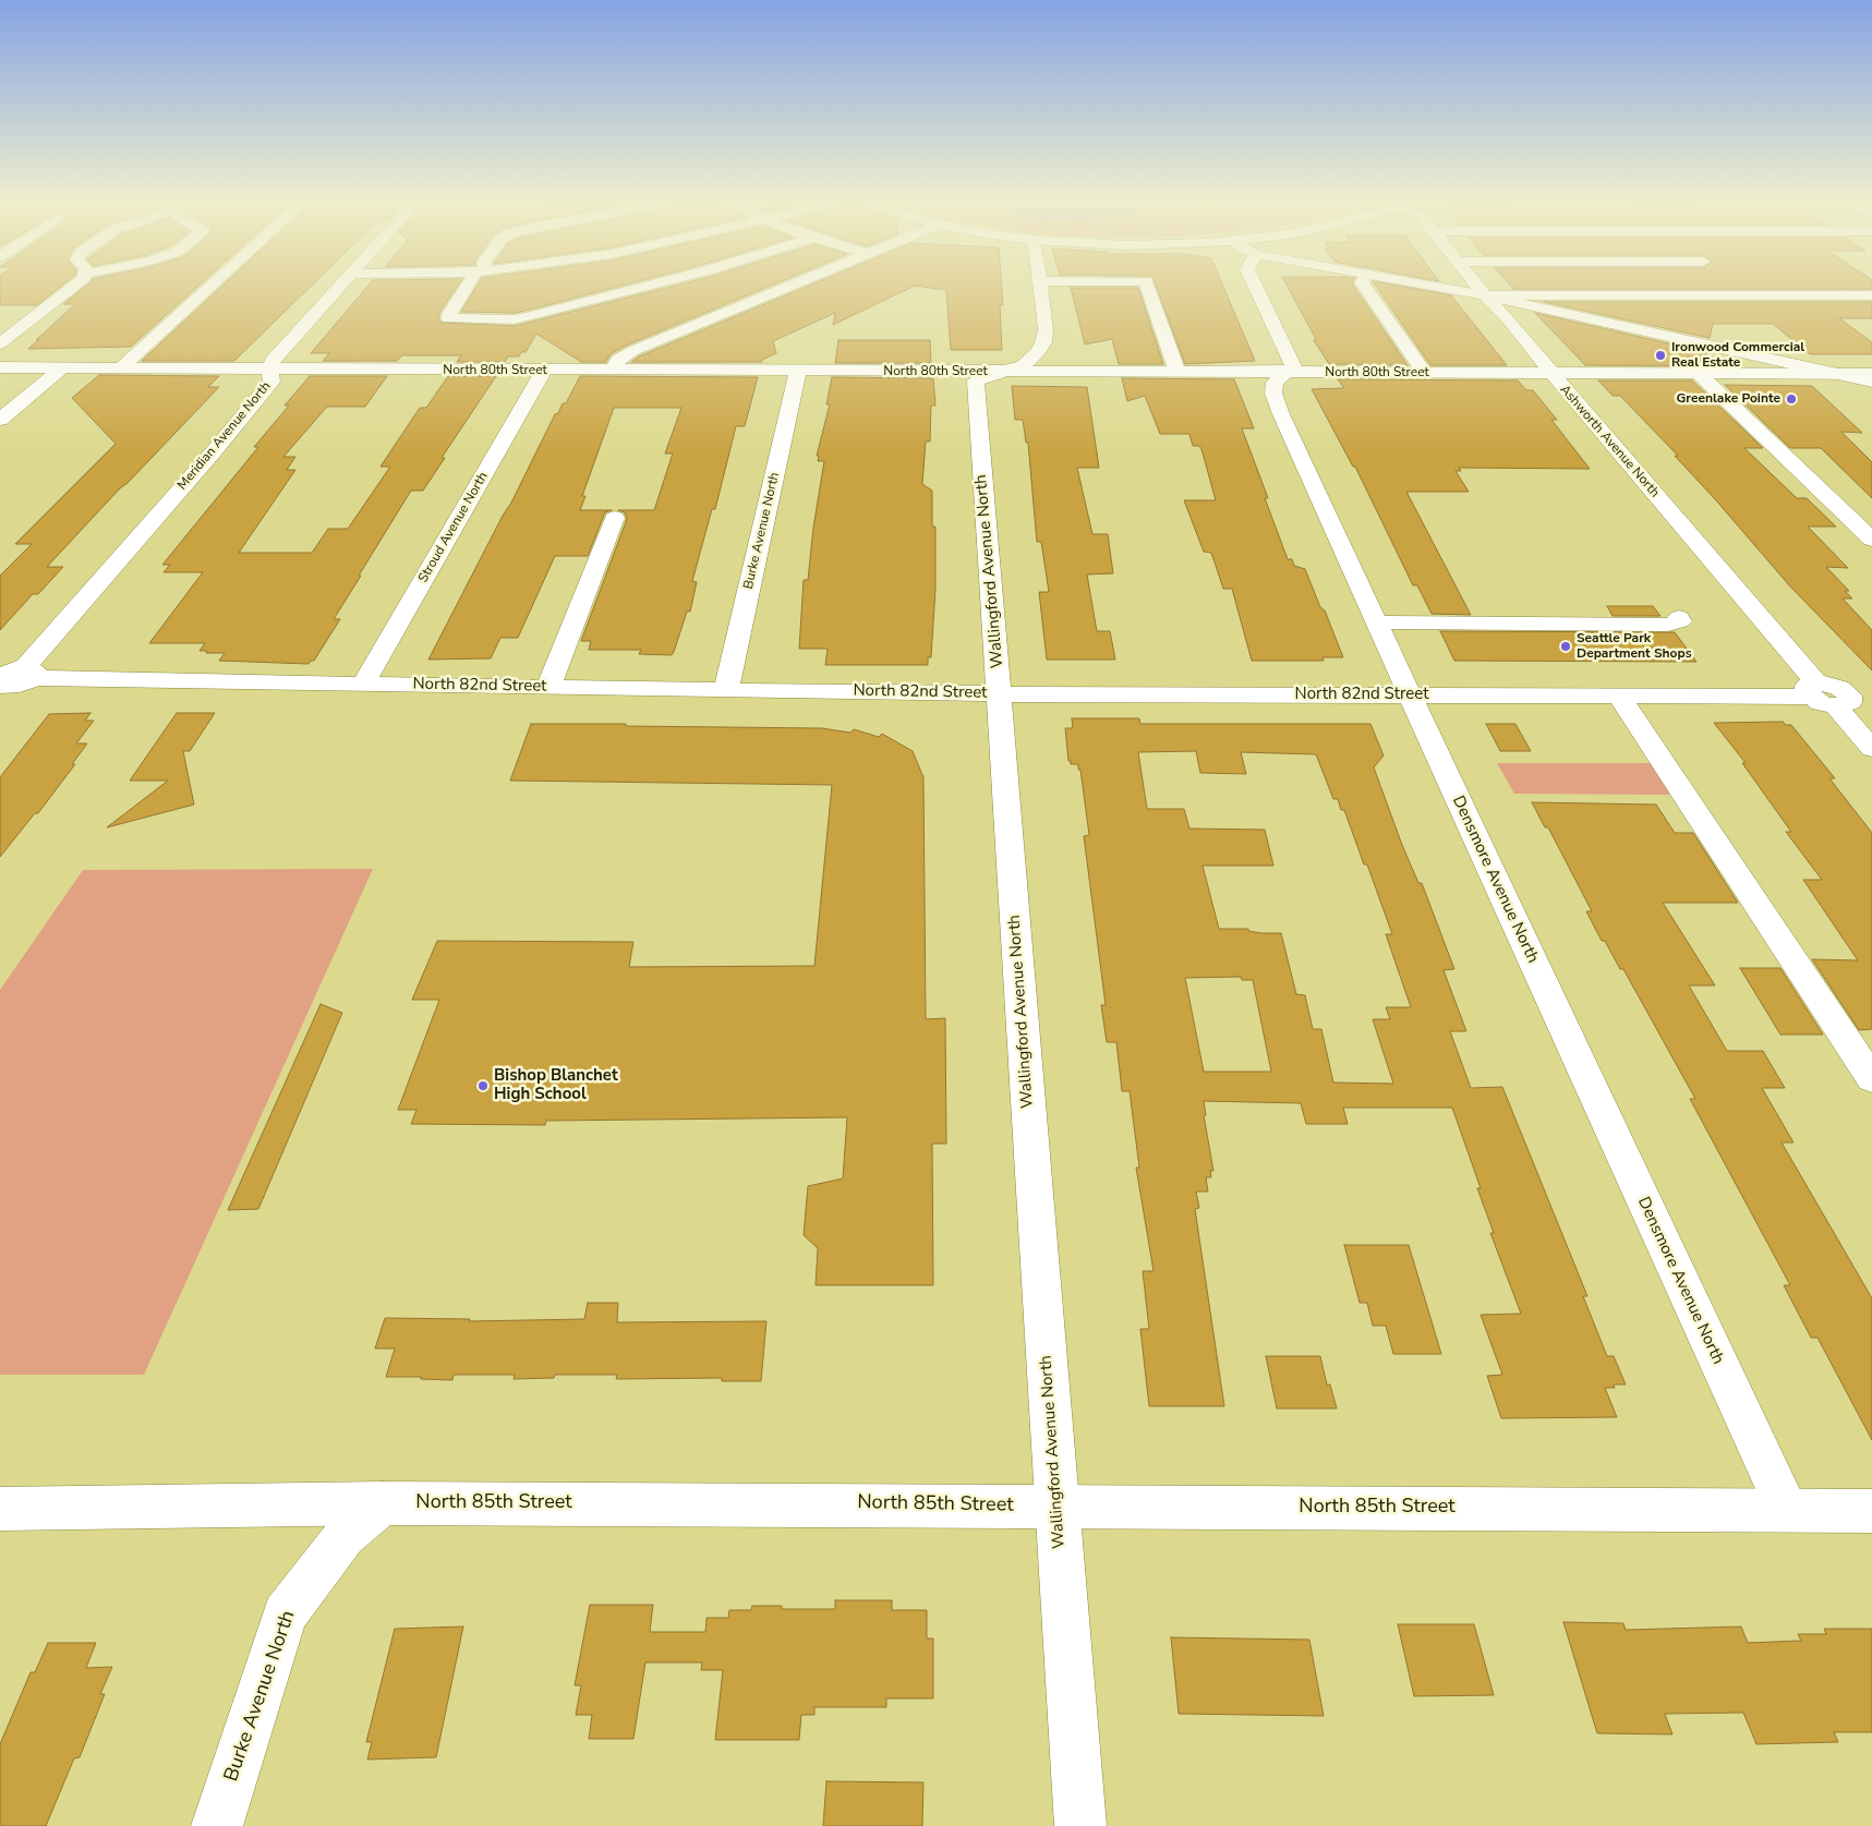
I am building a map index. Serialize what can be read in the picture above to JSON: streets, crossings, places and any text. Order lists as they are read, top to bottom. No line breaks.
{"streets":{"street":["North 80th Street","Meridian Avenue North","Ashworth Avenue North","Stroud Avenue North","Burke Avenue North","Wallingford Avenue North","North 82nd Street","Densmore Avenue North","North 85th Street"]},"crossings":[["North 80th Street","Meridian Avenue North"],["North 80th Street","Ashworth Avenue North"],["North 80th Street","Stroud Avenue North"],["North 80th Street","Burke Avenue North"],["North 80th Street","Wallingford Avenue North"],["North 80th Street","Densmore Avenue North"],["Meridian Avenue North","North 82nd Street"],["Ashworth Avenue North","North 82nd Street"],["Stroud Avenue North","North 82nd Street"],["Burke Avenue North","North 82nd Street"],["Burke Avenue North","North 85th Street"],["Wallingford Avenue North","North 82nd Street"],["Wallingford Avenue North","North 85th Street"],["North 82nd Street","Densmore Avenue North"],["Densmore Avenue North","North 85th Street"]],"places":["Ironwood Commercial Real Estate","Greenlake Pointe","Seattle Park Department Shops","Bishop Blanchet High School"]}
